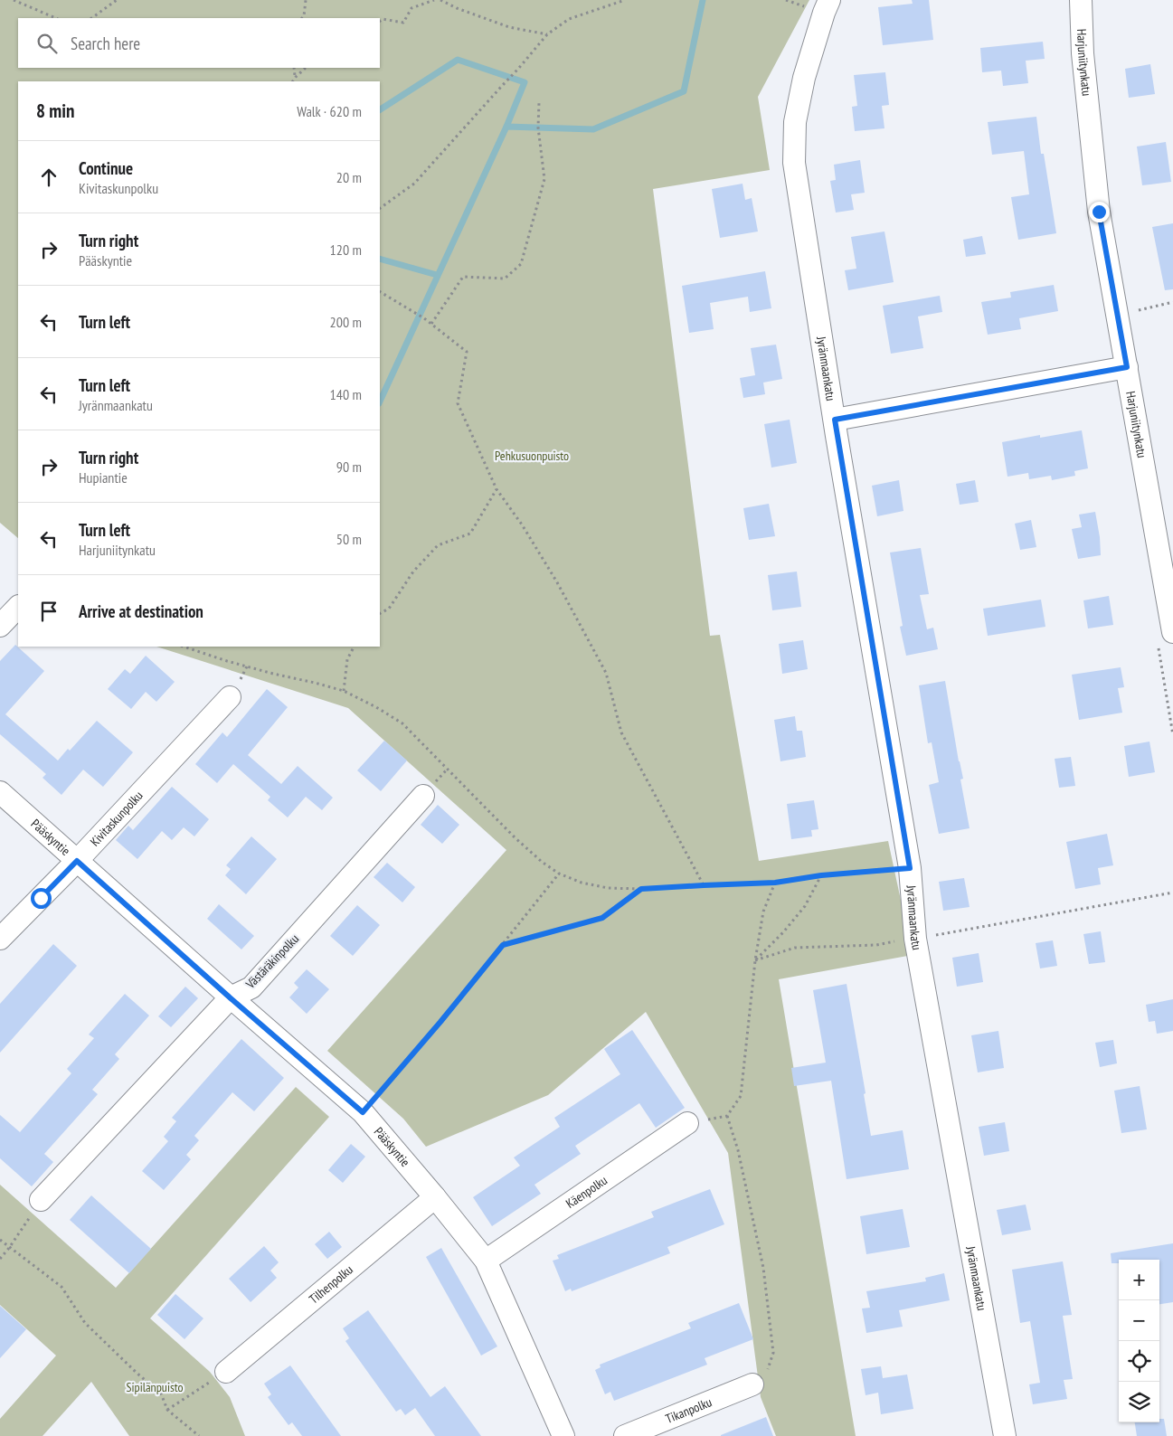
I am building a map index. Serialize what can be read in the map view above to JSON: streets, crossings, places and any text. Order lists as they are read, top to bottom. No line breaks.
{"streets":{"street":["Harjuniitynkatu","Jyränmaankatu","Kivitaskunpolku","Pääskyntie","Västäräkinpolku","Käenpolku","Tilhenpolku","Tikanpolku"]},"crossings":[["Kivitaskunpolku","Pääskyntie"],["Pääskyntie","Västäräkinpolku"],["Pääskyntie","Käenpolku"],["Pääskyntie","Tilhenpolku"]],"parks":["Pehkusuonpuisto","Sipilänpuisto"],"page":{"search":"Search here","heading":["8 min","Walk · 620 m"],"list":[["Continue","Kivitaskunpolku","20 m"],["Turn right","Pääskyntie","120 m"],["Turn left","200 m"],["Turn left","Jyränmaankatu","140 m"],["Turn right","Hupiantie","90 m"],["Turn left","Harjuniitynkatu","50 m"],"Arrive at destination"],"map_buttons":["+","−"]}}
